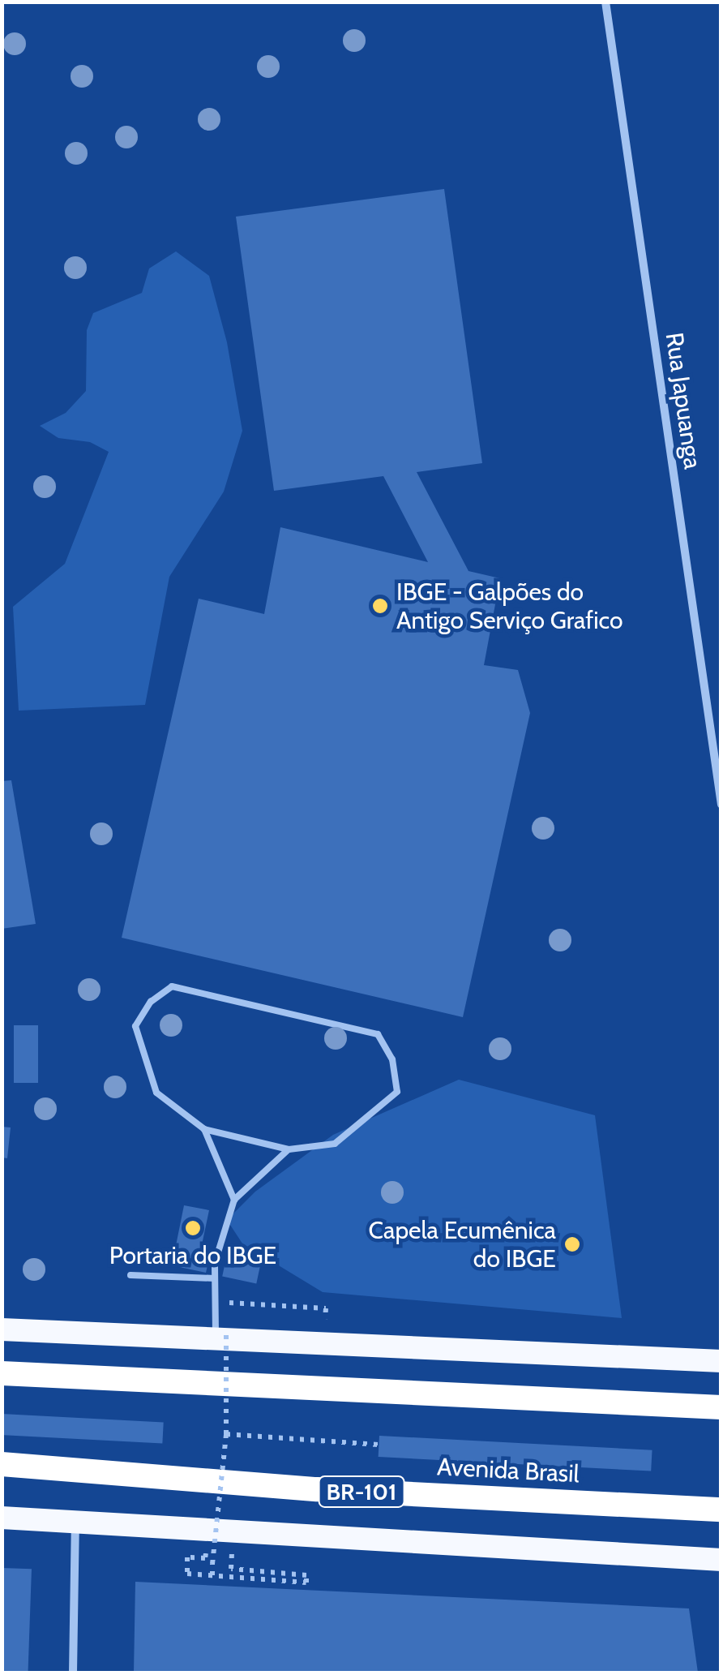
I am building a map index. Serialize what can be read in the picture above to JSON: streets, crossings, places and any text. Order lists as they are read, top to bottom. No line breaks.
{"streets":{"highway":["Avenida Brasil","BR-101"],"street":["Rua Japuanga"]},"places":["IBGE - Galpões do Antigo Serviço Grafico","Portaria do IBGE","Capela Ecumênica do IBGE"]}
